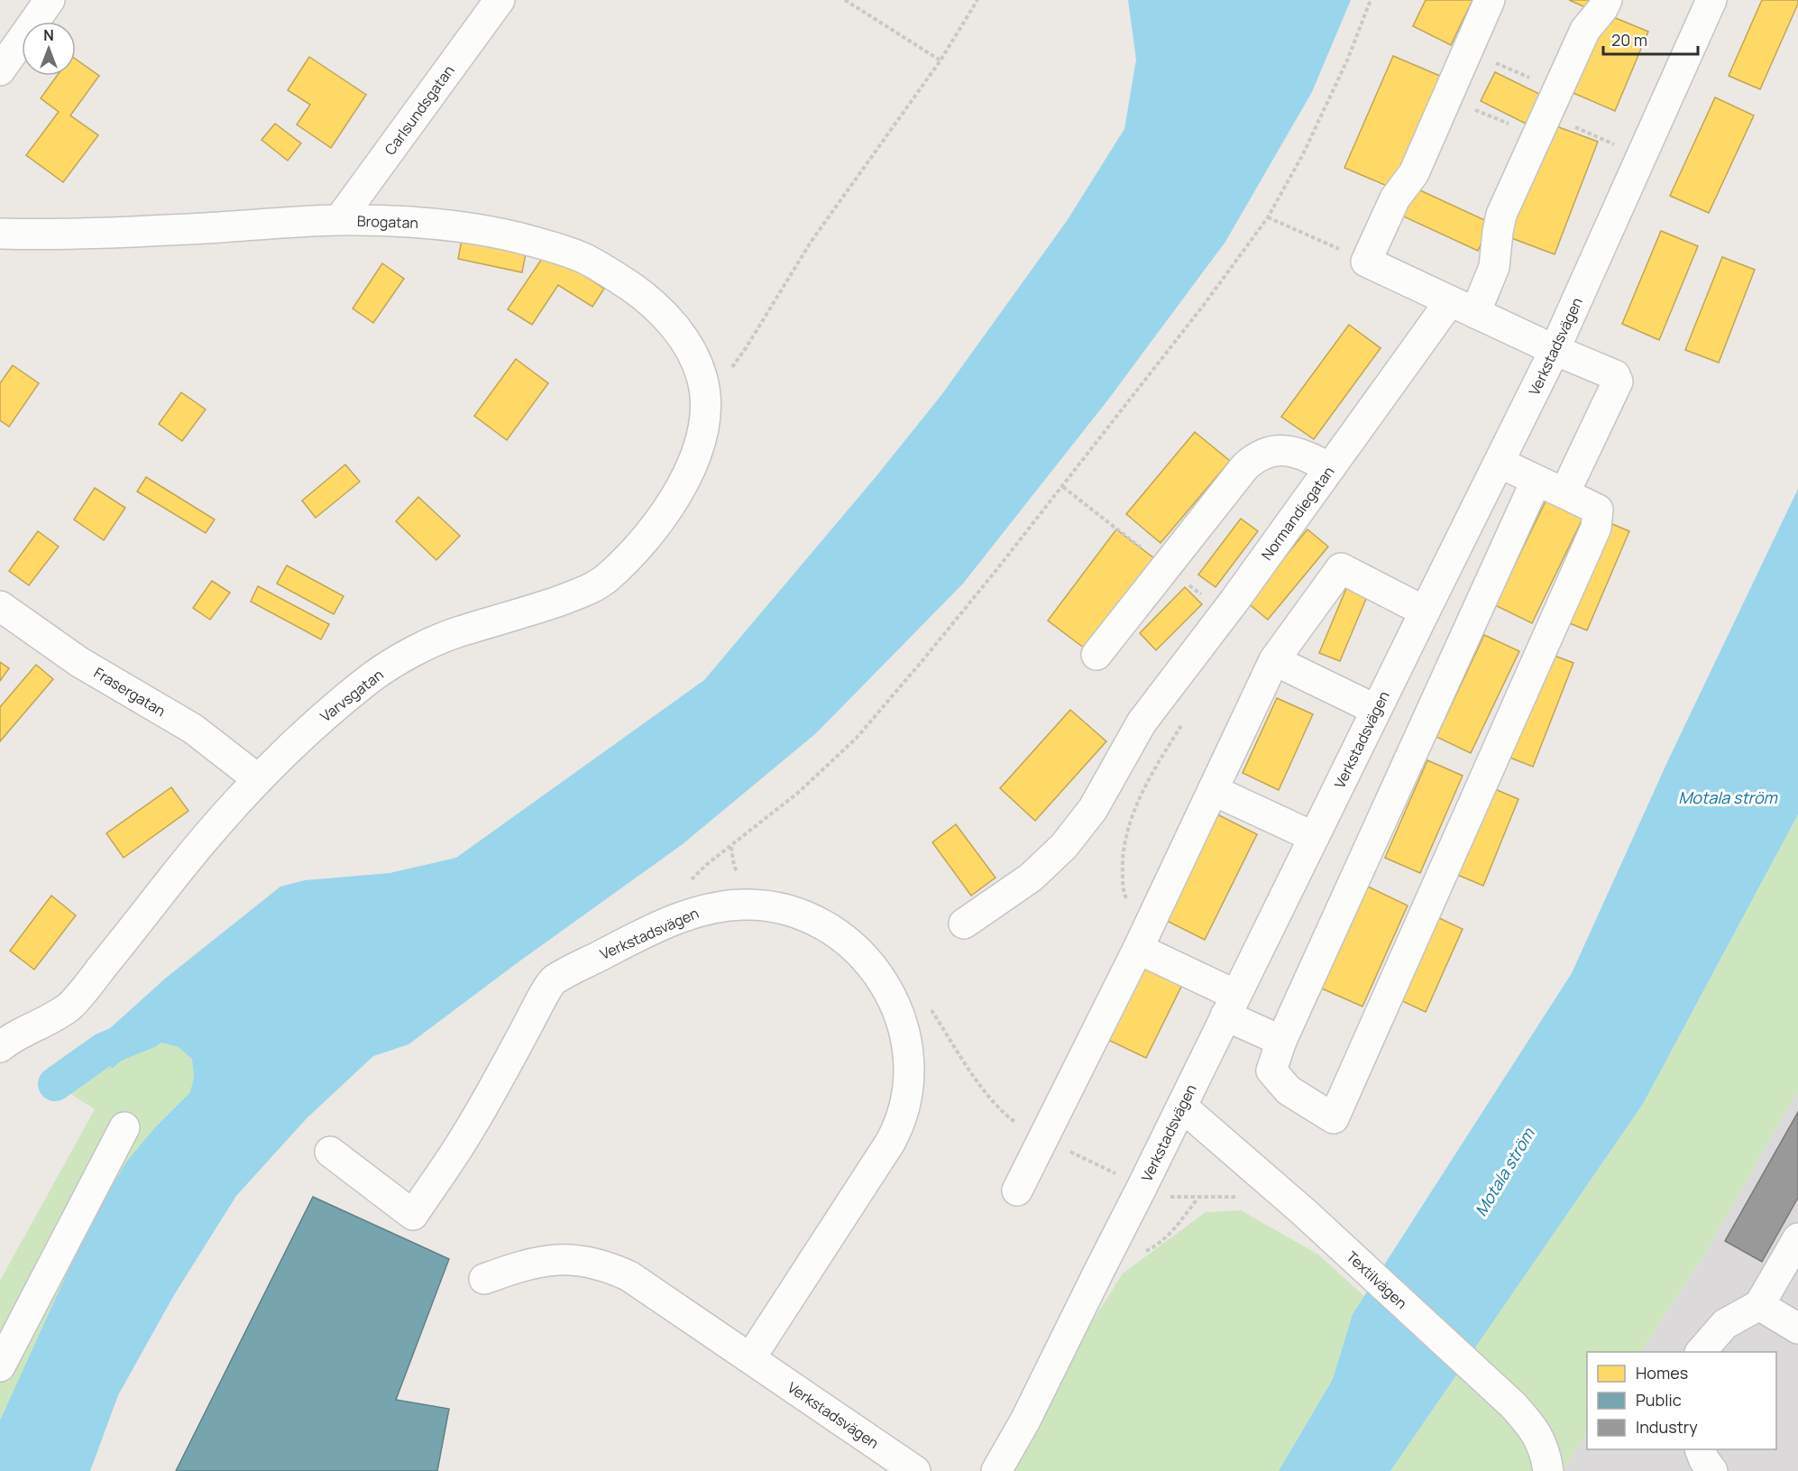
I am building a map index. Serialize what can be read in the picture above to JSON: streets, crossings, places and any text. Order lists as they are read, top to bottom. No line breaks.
{"streets":{"street":["Carlsundsgatan","Brogatan","Verkstadsvägen","Normandiegatan","Frasergatan","Varvsgatan","Textilvägen"]},"crossings":[["Carlsundsgatan","Brogatan"],["Brogatan","Varvsgatan"],["Verkstadsvägen","Textilvägen"],["Frasergatan","Varvsgatan"]],"water":["Motala ström"],"legend":["Homes","Public","Industry"],"scale_bar":"20 m","north":"top"}
